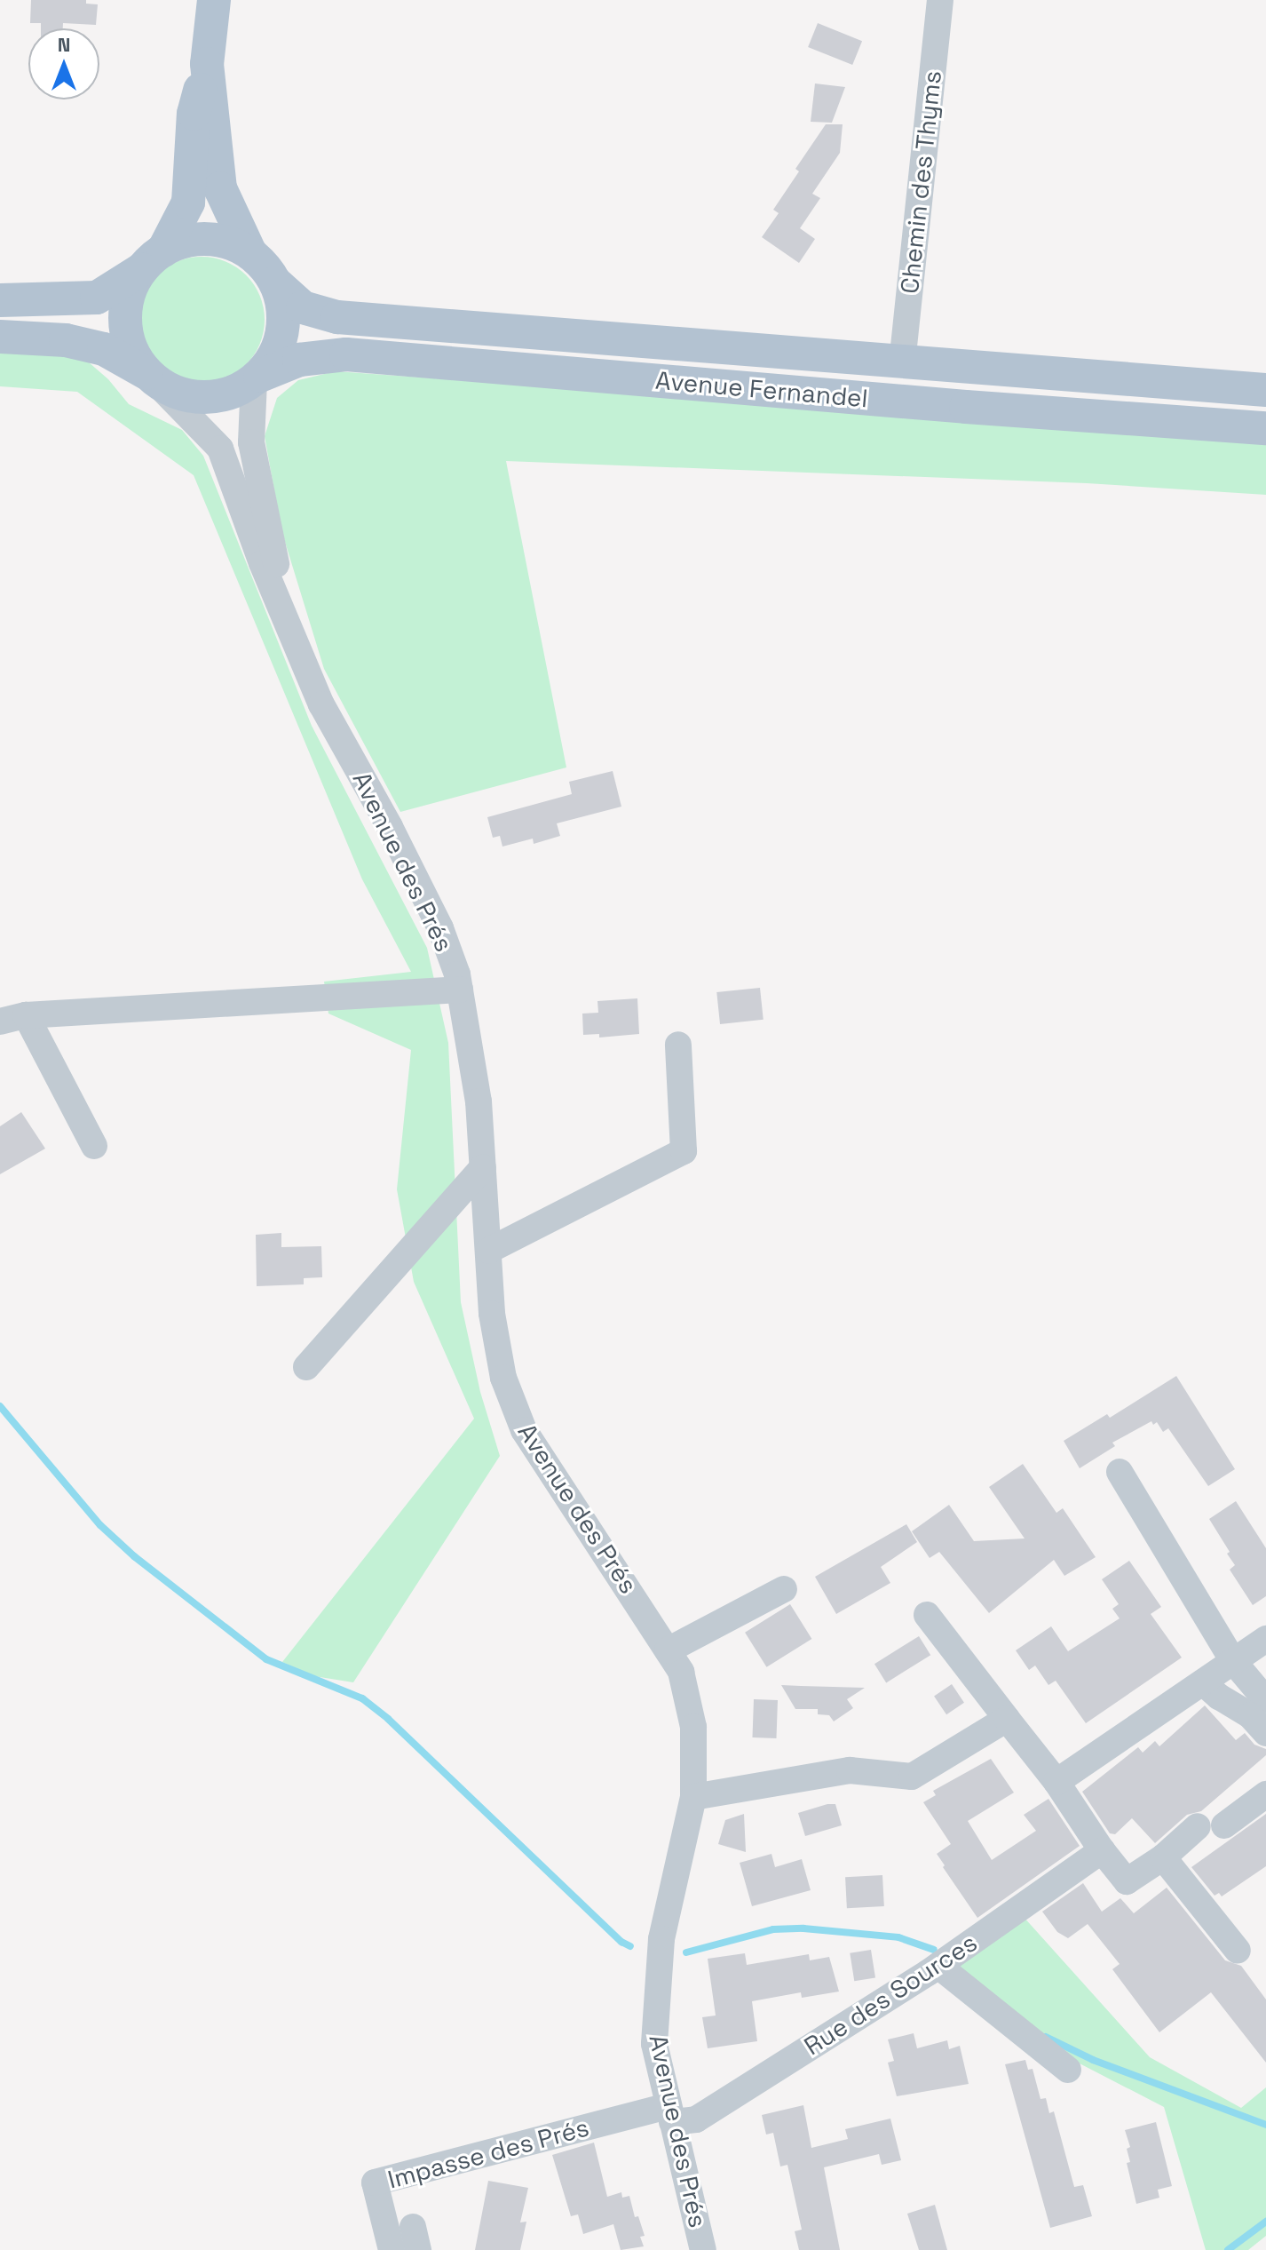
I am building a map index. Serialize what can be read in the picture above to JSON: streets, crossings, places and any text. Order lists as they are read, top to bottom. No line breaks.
{"streets":{"main road":["Avenue Fernandel"],"street":["Chemin des Thyms","Avenue des Prés","Rue des Sources","Impasse des Prés"]},"crossings":[["Chemin des Thyms","Avenue Fernandel"],["Avenue Fernandel","Avenue des Prés"],["Avenue des Prés","Rue des Sources"],["Avenue des Prés","Impasse des Prés"],["Rue des Sources","Impasse des Prés"]],"north":"top"}
